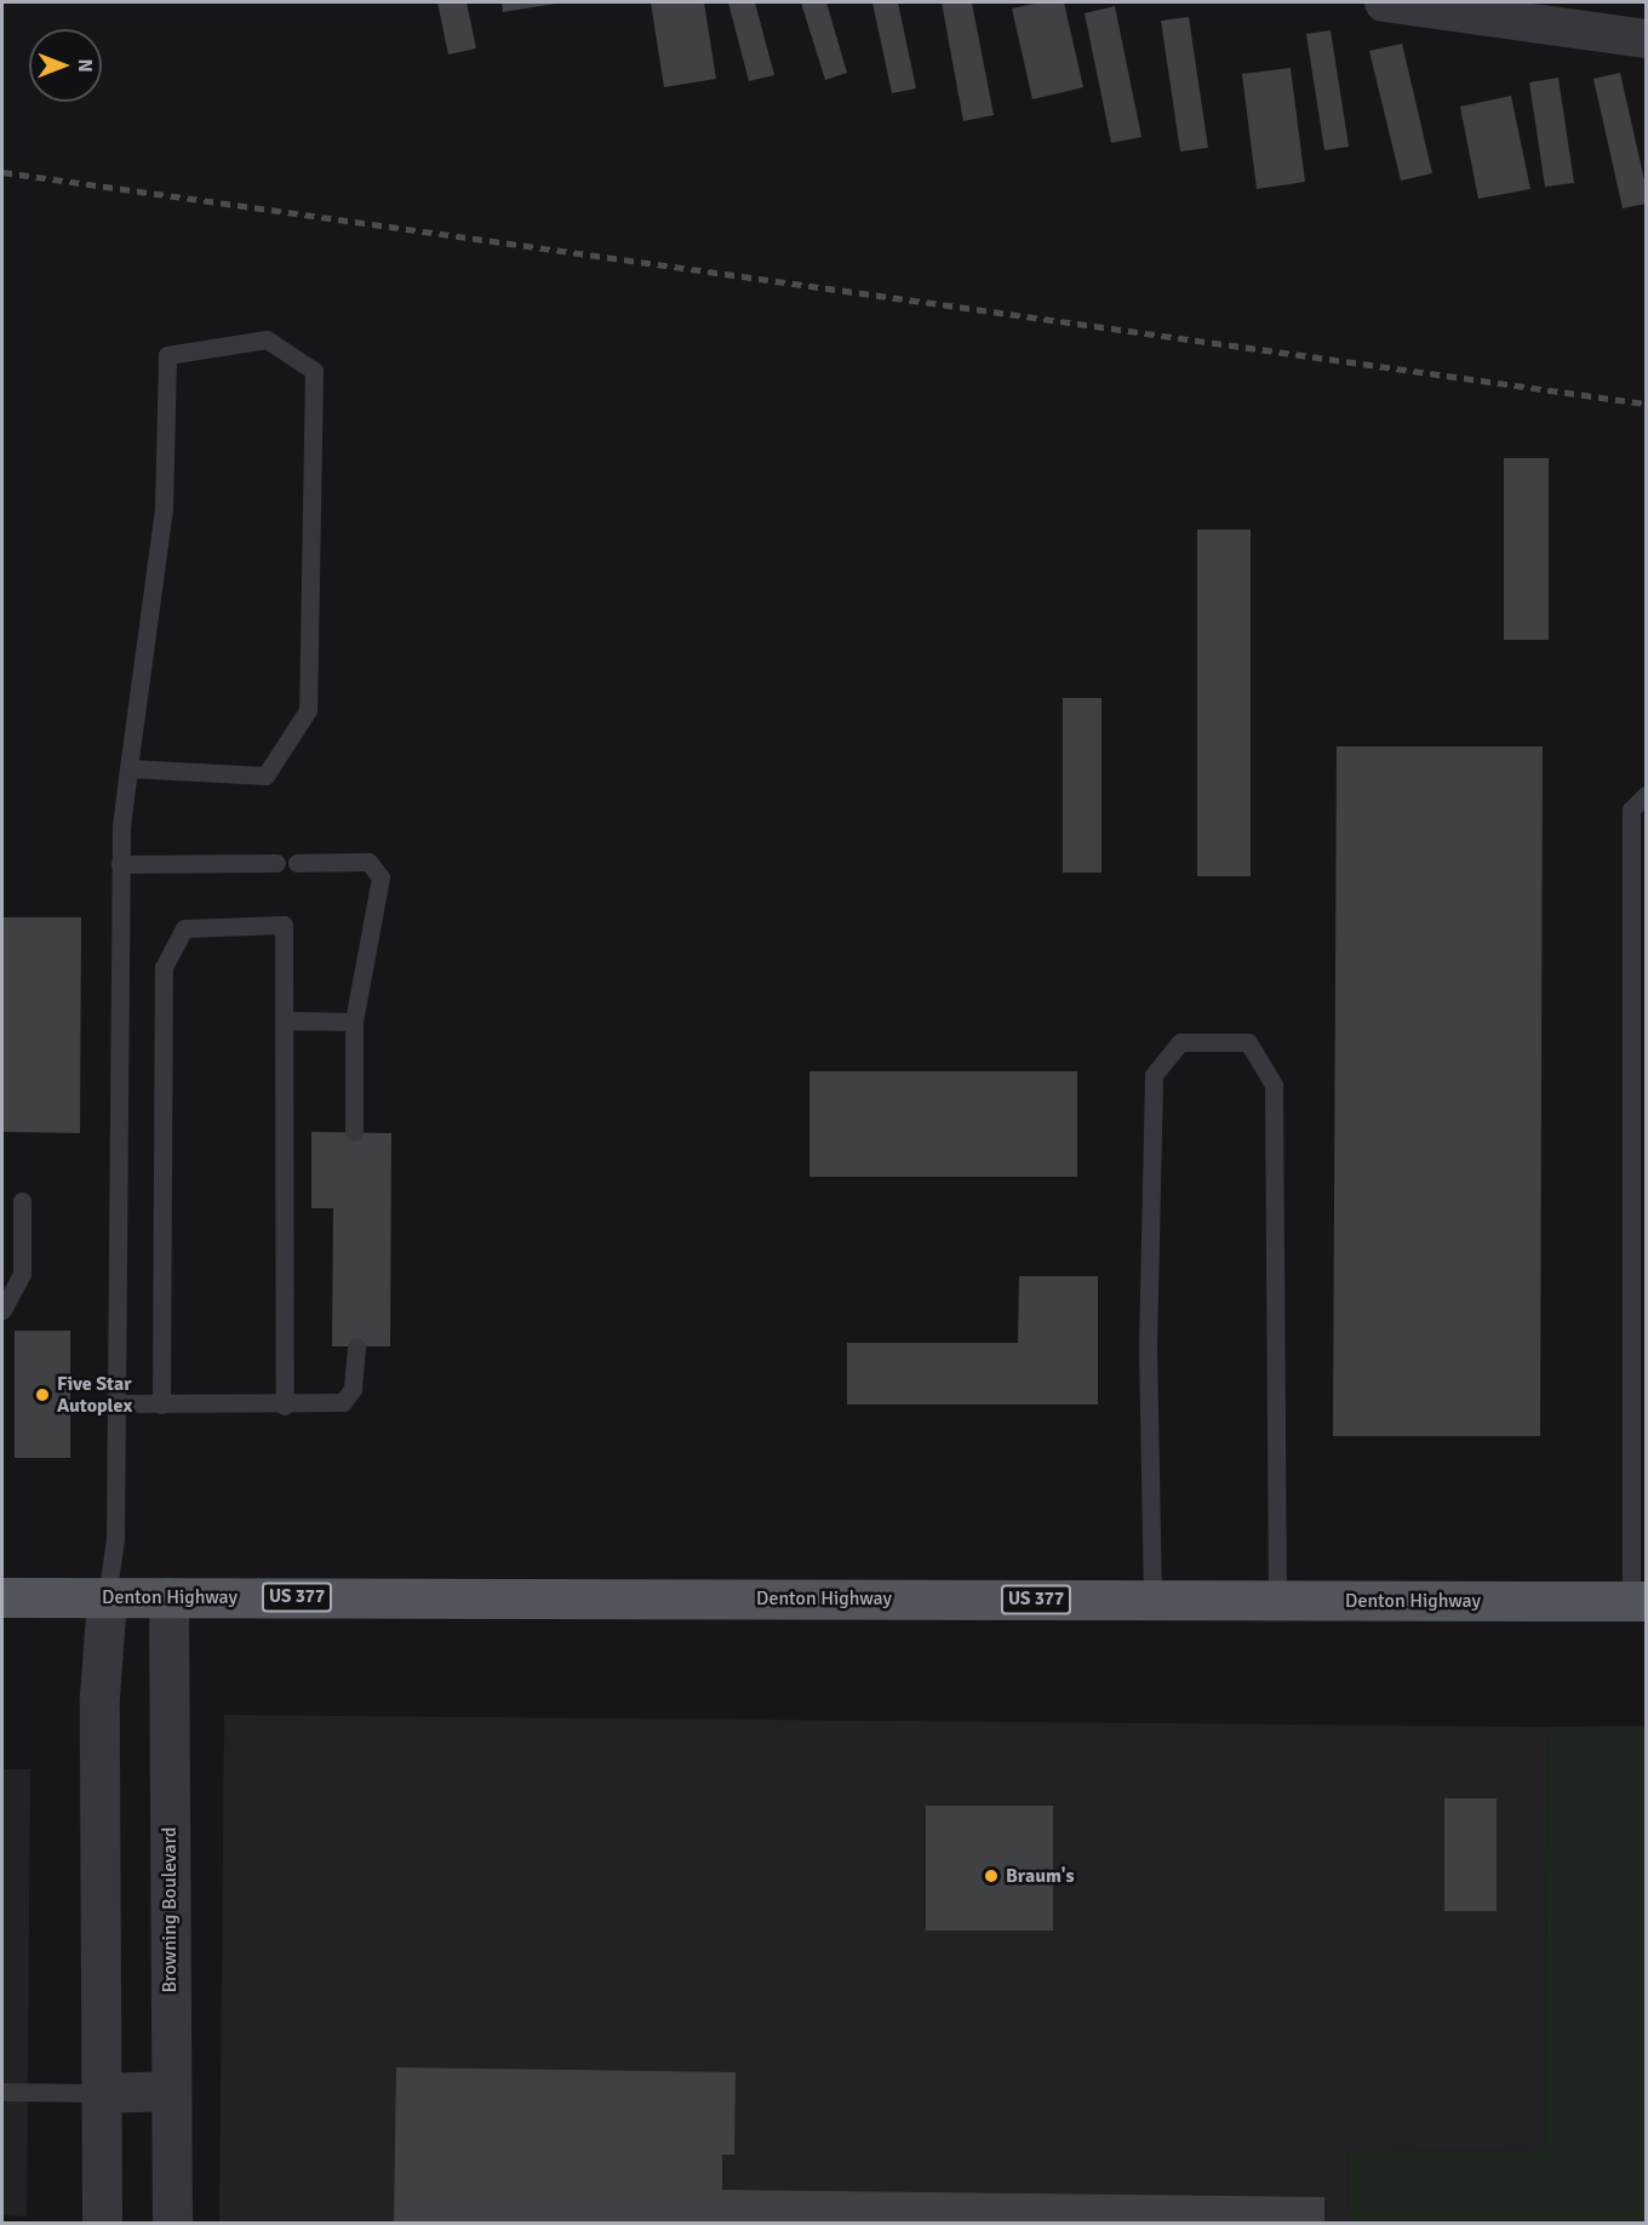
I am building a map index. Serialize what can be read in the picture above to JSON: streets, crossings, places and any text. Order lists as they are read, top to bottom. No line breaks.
{"streets":{"main road":["Denton Highway","US 377"],"street":["Browning Boulevard"]},"crossings":[["Denton Highway","Browning Boulevard"]],"places":["Five Star Autoplex","Braum's"],"north":"right"}
